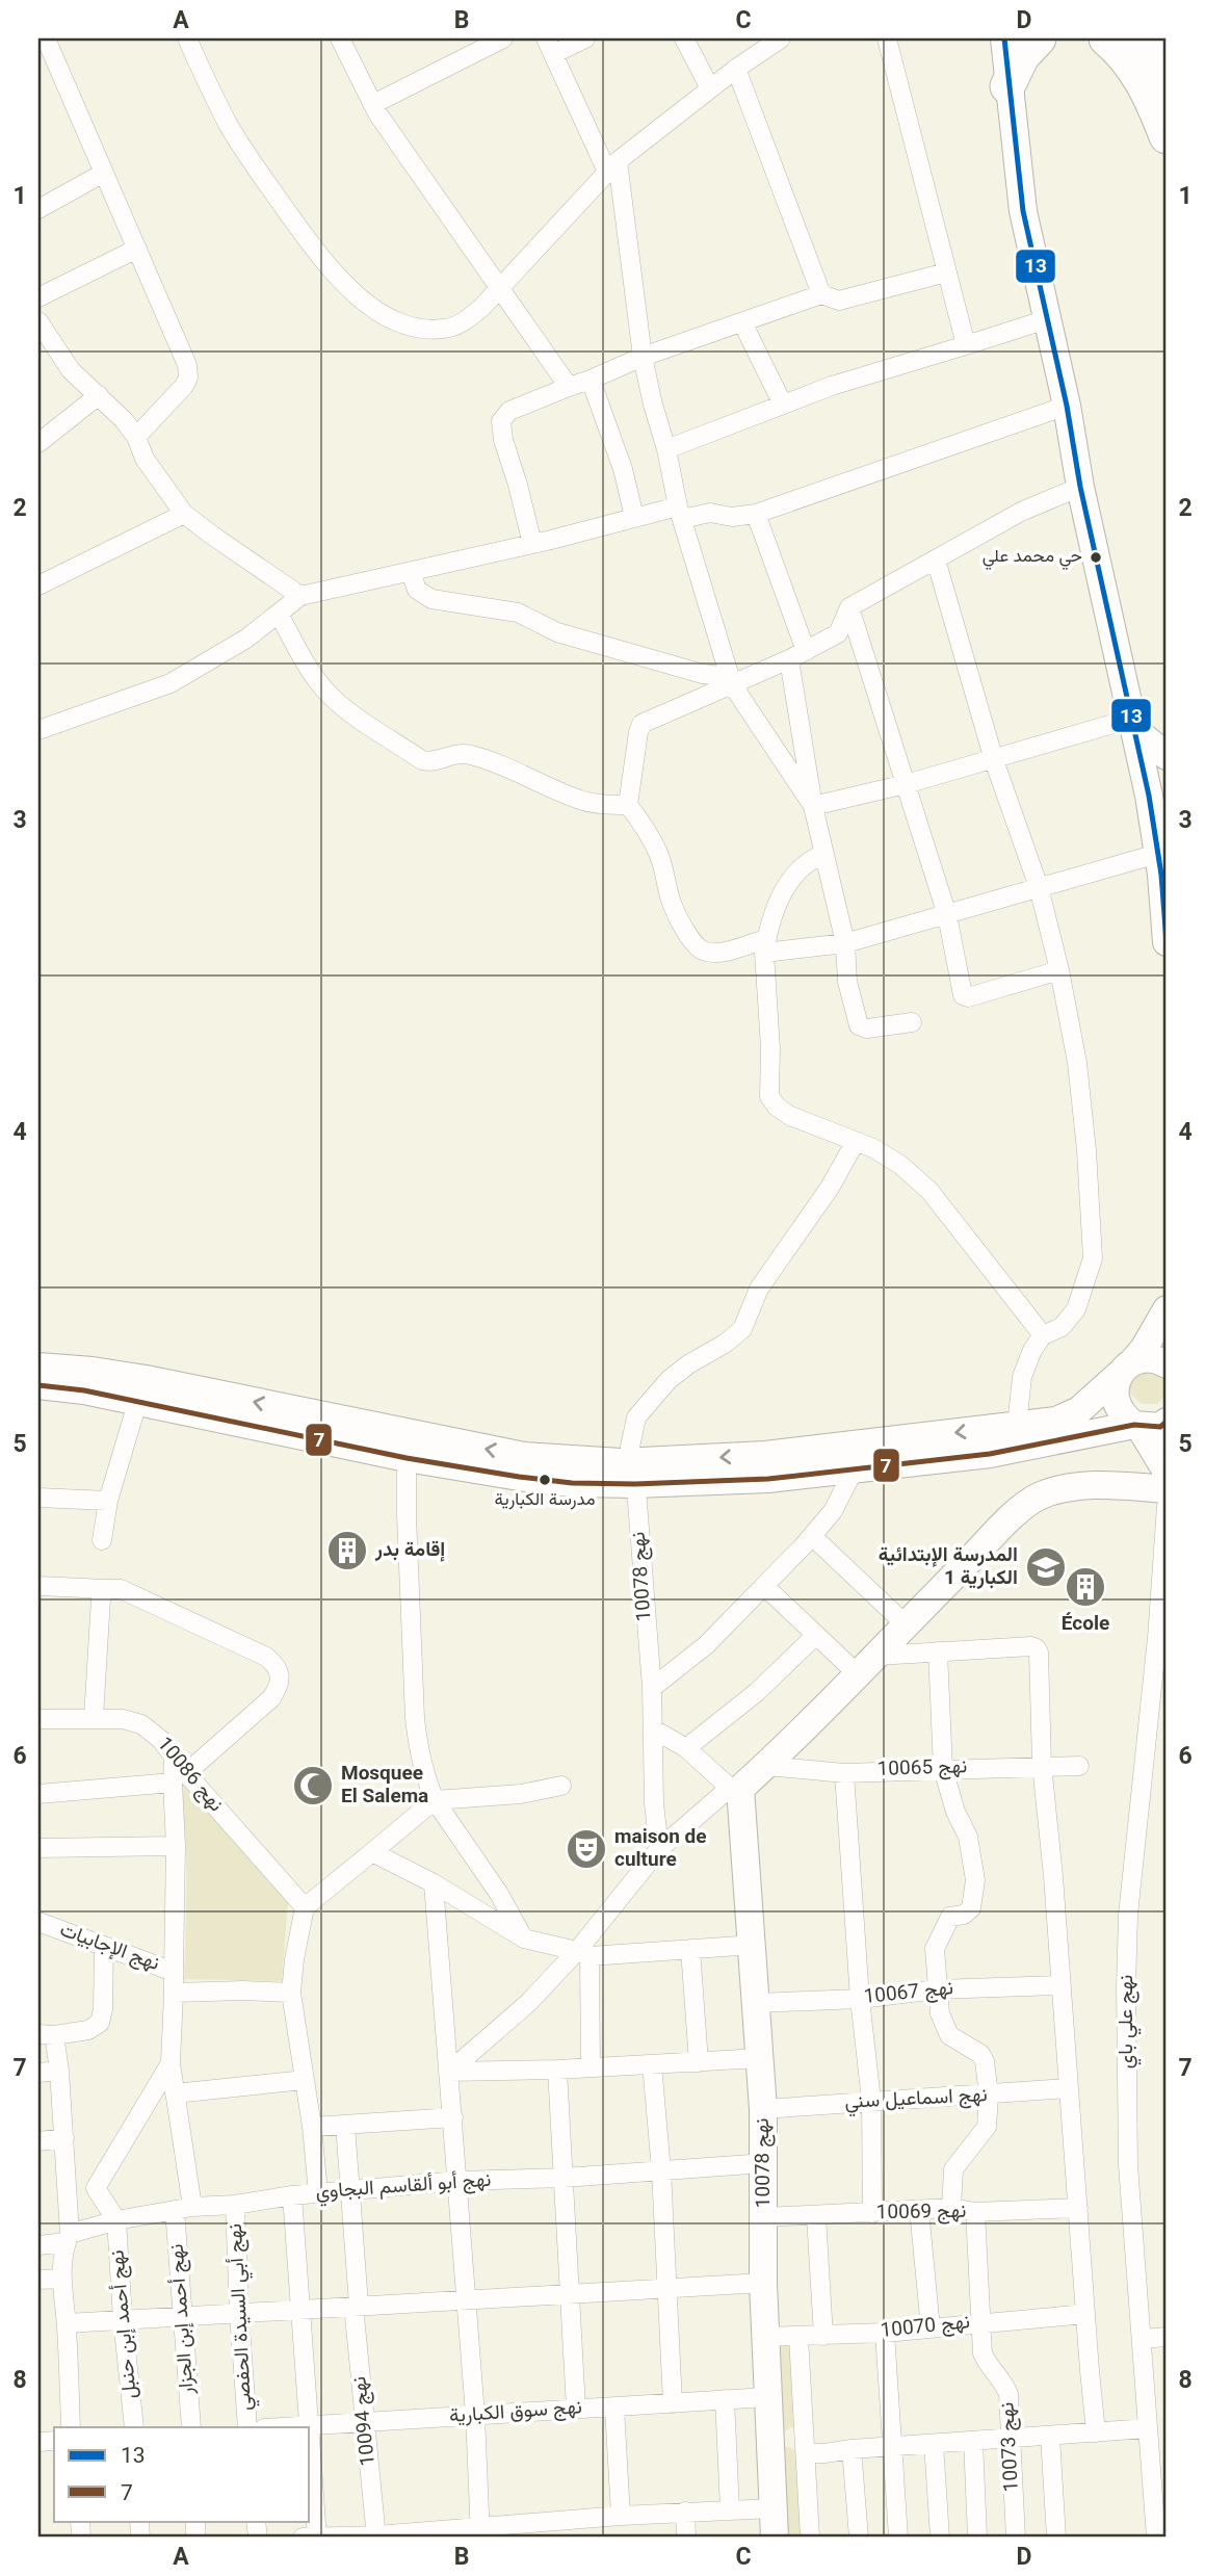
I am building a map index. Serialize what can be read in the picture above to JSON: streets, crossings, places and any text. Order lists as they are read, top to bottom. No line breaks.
{"streets":{"main road":["نهج 10078"],"street":["نهج 10065","نهج 10086","نهج الإجابيات","نهج 10067","نهج علي باي","نهج اسماعيل سني","نهج أبو ألقاسم البجاوي","نهج 10069","نهج أبي السيدة الحفصي","نهج أحمد إبن الجزار","نهج أحمد إبن حنبل","نهج 10070","نهج سوق الكبارية","نهج 10094","نهج 10073"]},"crossings":[["نهج 10078","نهج 10067"],["نهج 10078","نهج اسماعيل سني"],["نهج 10078","نهج أبو ألقاسم البجاوي"],["نهج 10078","نهج 10069"],["نهج 10078","نهج 10070"],["نهج 10078","نهج سوق الكبارية"],["نهج أبو ألقاسم البجاوي","نهج أبي السيدة الحفصي"],["نهج أبو ألقاسم البجاوي","نهج أحمد إبن الجزار"],["نهج أبو ألقاسم البجاوي","نهج أحمد إبن حنبل"],["نهج أبو ألقاسم البجاوي","نهج 10094"],["نهج 10069","نهج 10073"],["نهج 10070","نهج 10073"],["نهج سوق الكبارية","نهج 10094"]],"places":{"other":["حي محمد علي","مدرسة الكبارية"],"building":["إقامة بدر","École"],"school or university":["المدرسة الإبتدائية الكبارية 1"],"mosque":["Mosquee El Salema"],"theatre":["maison de culture"]},"lines":["transit line 13","transit line 7"],"legend":["13","7"],"grid":{"columns":["A","B","C","D"],"rows":["1","2","3","4","5","6","7","8"]}}
